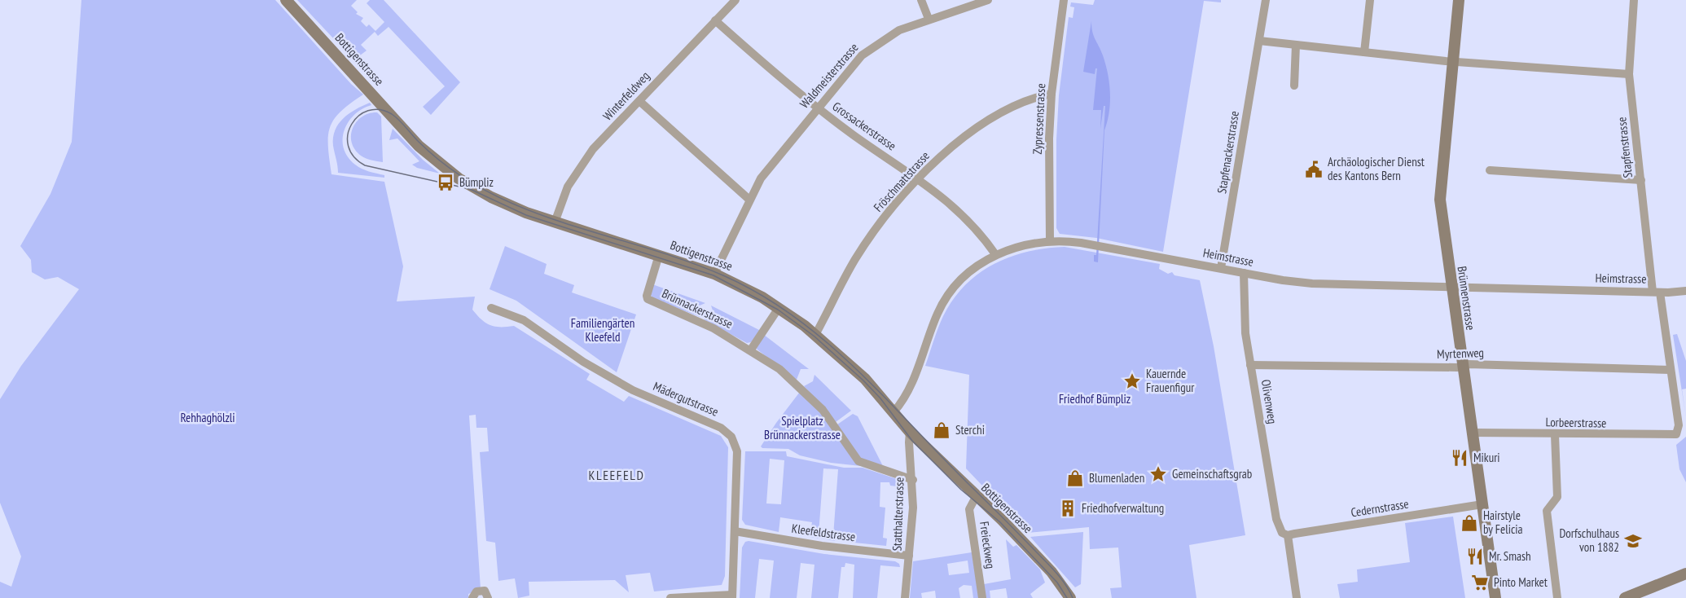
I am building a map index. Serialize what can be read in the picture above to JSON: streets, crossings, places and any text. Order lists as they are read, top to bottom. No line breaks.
{"streets":{"street":["Bottigenstrasse","Waldmeisterstrasse","Winterfeldweg","Zypressenstrasse","Grossackerstrasse","Stapfenstrasse","Stapfenackerstrasse","Fröschmattstrasse","Heimstrasse","Brünnenstrasse","Brünnackerstrasse","Myrtenweg","Mädergutstrasse","Olivenweg","Lorbeerstrasse","Cedernstrasse","Statthalterstrasse","Kleefeldstrasse","Freieckweg"]},"crossings":[["Bottigenstrasse","Waldmeisterstrasse"],["Bottigenstrasse","Winterfeldweg"],["Bottigenstrasse","Fröschmattstrasse"],["Bottigenstrasse","Heimstrasse"],["Bottigenstrasse","Brünnackerstrasse"],["Bottigenstrasse","Statthalterstrasse"],["Bottigenstrasse","Freieckweg"],["Waldmeisterstrasse","Grossackerstrasse"],["Winterfeldweg","Grossackerstrasse"],["Zypressenstrasse","Fröschmattstrasse"],["Zypressenstrasse","Heimstrasse"],["Grossackerstrasse","Fröschmattstrasse"],["Grossackerstrasse","Heimstrasse"],["Stapfenstrasse","Heimstrasse"],["Stapfenstrasse","Myrtenweg"],["Stapfenstrasse","Lorbeerstrasse"],["Stapfenackerstrasse","Heimstrasse"],["Heimstrasse","Brünnenstrasse"],["Heimstrasse","Olivenweg"],["Brünnenstrasse","Myrtenweg"],["Brünnenstrasse","Lorbeerstrasse"],["Brünnenstrasse","Cedernstrasse"],["Brünnackerstrasse","Statthalterstrasse"],["Myrtenweg","Olivenweg"],["Mädergutstrasse","Kleefeldstrasse"],["Olivenweg","Cedernstrasse"],["Statthalterstrasse","Kleefeldstrasse"]],"districts":["KLEEFELD"],"parks":["Familiengärten Kleefeld","Friedhof Bümpliz","Rehhaghölzli","Spielplatz Brünnackerstrasse"],"places":{"public building":["Archäologischer Dienst des Kantons Bern"],"bus stop":["Bümpliz"],"place":["Kauernde Frauenfigur","Gemeinschaftsgrab"],"shop":["Sterchi","Blumenladen","Hairstyle by Felicia"],"restaurant":["Mikuri","Mr. Smash"],"building":["Friedhofverwaltung"],"school or university":["Dorfschulhaus von 1882"],"supermarket":["Pinto Market"]}}
